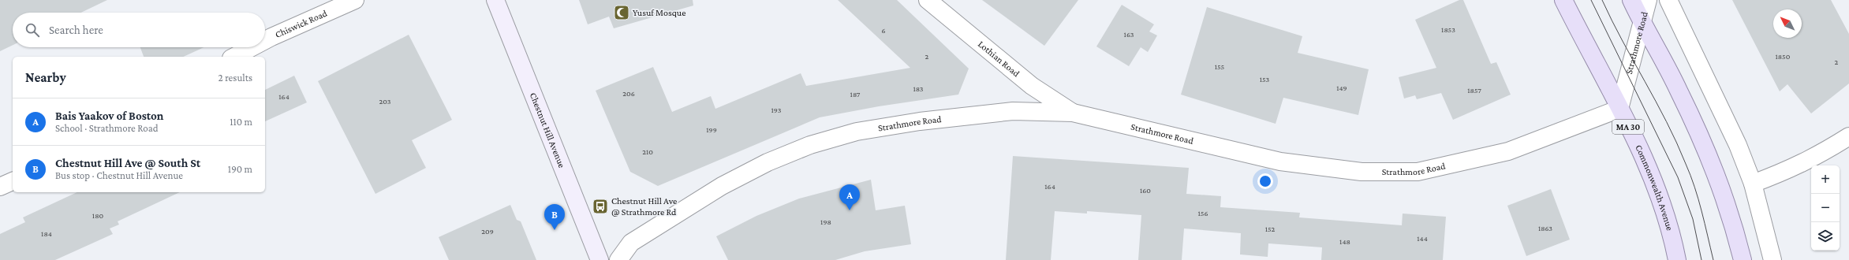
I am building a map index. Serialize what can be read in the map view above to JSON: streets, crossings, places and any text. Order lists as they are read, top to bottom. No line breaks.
{"streets":{"main road":["MA 30","Chestnut Hill Avenue","Commonwealth Avenue"],"street":["Chiswick Road","Strathmore Road","Lothian Road"]},"crossings":[["Strathmore Road","Lothian Road"],["Strathmore Road","Commonwealth Avenue"]],"places":{"mosque":["Yusuf Mosque"],"bus stop":["Chestnut Hill Ave @ Strathmore Rd"]},"house_numbers":["1853","6","163","2","1850","2","155","153","149","183","1857","206","187","164","203","193","199","210","164","160","156","180","198","1863","152","209","184","144","148"],"north":"top left","page":{"search":"Search here","heading":["Nearby","2 results"],"list":[{"mark":"A","name":"Bais Yaakov of Boston","note":"School · Strathmore Road","value":"110 m"},{"mark":"B","name":"Chestnut Hill Ave @ South St","note":"Bus stop · Chestnut Hill Avenue","value":"190 m"}],"map_buttons":["+","−"],"pins":["A","B"]}}
